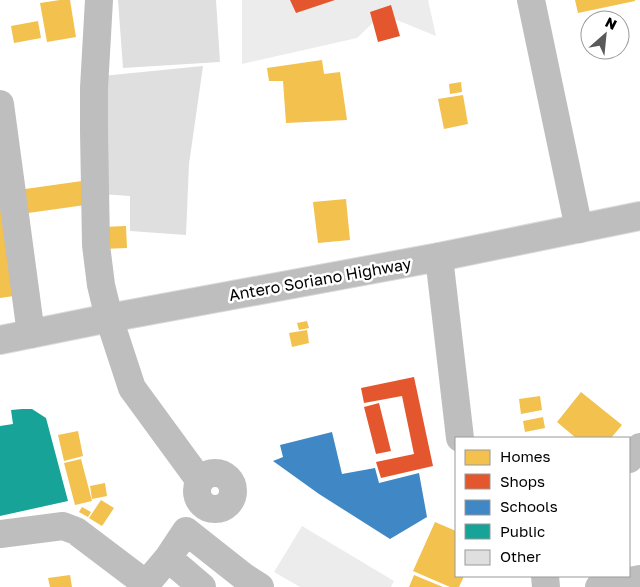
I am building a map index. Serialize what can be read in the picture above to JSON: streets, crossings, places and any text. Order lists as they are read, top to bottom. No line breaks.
{"streets":{"street":["Antero Soriano Highway"]},"legend":["Homes","Shops","Schools","Public","Other"],"north":"top right"}
